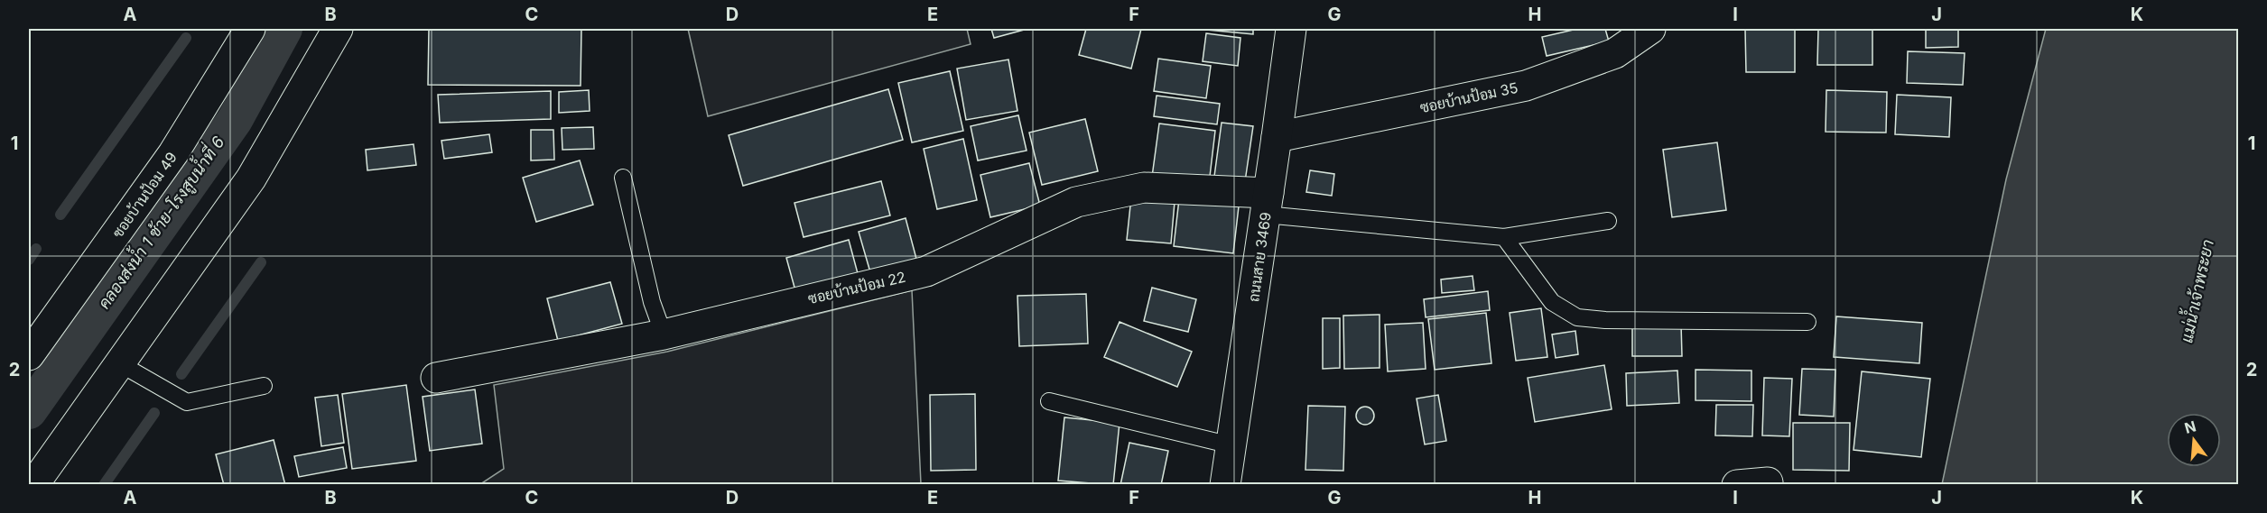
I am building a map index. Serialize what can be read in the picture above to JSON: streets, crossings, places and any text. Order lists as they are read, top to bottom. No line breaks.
{"streets":{"street":["ซอยบ้านป้อม 35","ซอยบ้านป้อม 49","ถนนสาย 3469","ซอยบ้านป้อม 22"]},"crossings":[["ซอยบ้านป้อม 35","ถนนสาย 3469"],["ถนนสาย 3469","ซอยบ้านป้อม 22"]],"water":["คลองส่งน้ำ 1 ซ้าย-โรงสูบน้ำที่ 6","แม่น้ำเจ้าพระยา"],"north":"top","grid":{"columns":["A","B","C","D","E","F","G","H","I","J","K"],"rows":["1","2"]}}
